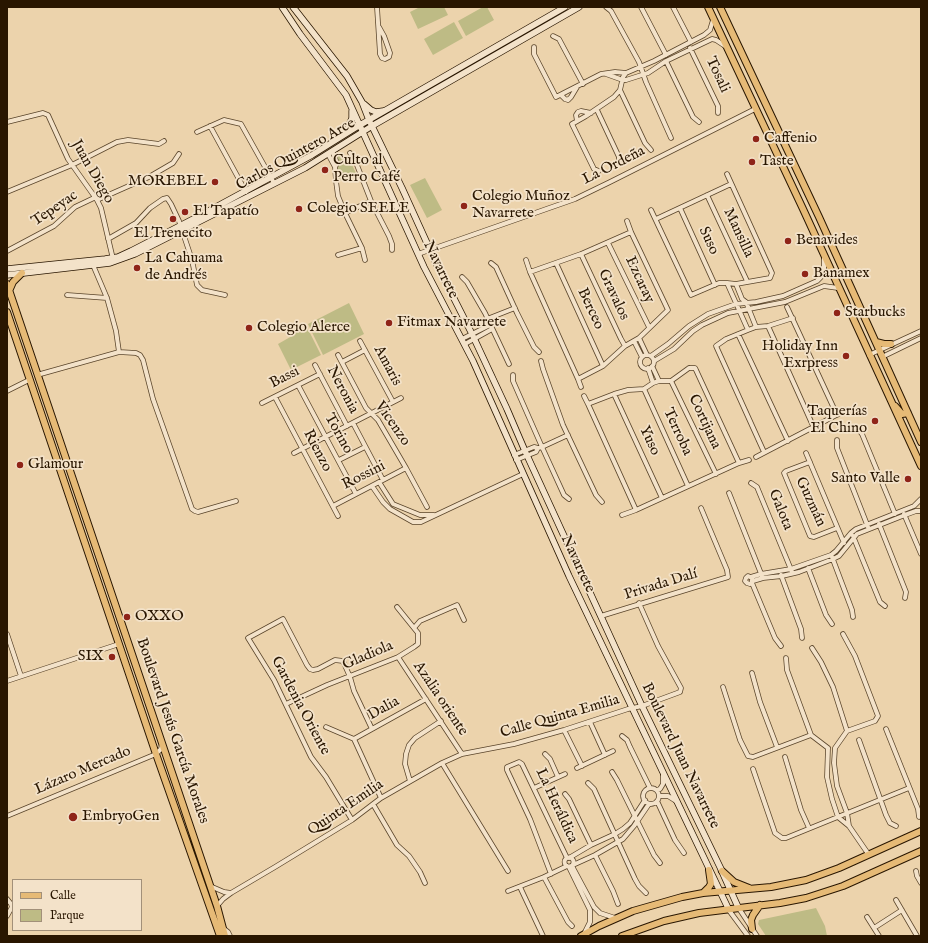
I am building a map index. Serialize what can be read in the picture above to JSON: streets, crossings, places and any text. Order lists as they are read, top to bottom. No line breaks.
{"streets":{"main road":["Carlos Quintero Arce","Navarrete","Boulevard Jesús García Morales","Boulevard Juan Navarrete"],"street":["Tosali","La Ordeña","Juan Diego","Tepeyac","Mansilla","Suso","Ezcaray","Gravalos","Berceo","Amaris","Bassi","Neronia","Cortijana","Vicenzo","Terroba","Torino","Yuso","Rienzo","Rossini","Guzmán","Galota","Privada Dalí","Gladiola","Azalia oriente","Gardenia Oriente","Dalia","Calle Quinta Emilia","Lázaro Mercado","La Heráldica","Quinta Emilia"]},"crossings":[["Carlos Quintero Arce","Juan Diego"],["Carlos Quintero Arce","Navarrete"],["La Ordeña","Navarrete"],["Juan Diego","Tepeyac"],["Navarrete","Privada Dalí"],["Navarrete","Boulevard Juan Navarrete"],["Bassi","Neronia"],["Bassi","Torino"],["Bassi","Rienzo"],["Neronia","Rossini"],["Vicenzo","Rossini"],["Torino","Rossini"],["Rienzo","Rossini"],["Privada Dalí","Calle Quinta Emilia"],["Privada Dalí","Boulevard Juan Navarrete"],["Gladiola","Azalia oriente"],["Gladiola","Gardenia Oriente"],["Azalia oriente","Dalia"],["Azalia oriente","Quinta Emilia"],["Gardenia Oriente","Quinta Emilia"],["Calle Quinta Emilia","Boulevard Juan Navarrete"],["Calle Quinta Emilia","Quinta Emilia"],["Boulevard Jesús García Morales","Lázaro Mercado"],["Boulevard Jesús García Morales","Quinta Emilia"]],"places":["Caffenio","Taste","Culto al Perro Café","MOREBEL","Colegio Muñoz Navarrete","Colegio SEELE","El Tapatío","El Trenecito","Benavides","La Cahuama de Andrés","Banamex","Starbucks","Fitmax Navarrete","Colegio Alerce","Holiday Inn Exrpress","Taquerías El Chino","Glamour","Santo Valle","OXXO","SIX","EmbryoGen"],"legend":["Calle","Parque"]}
